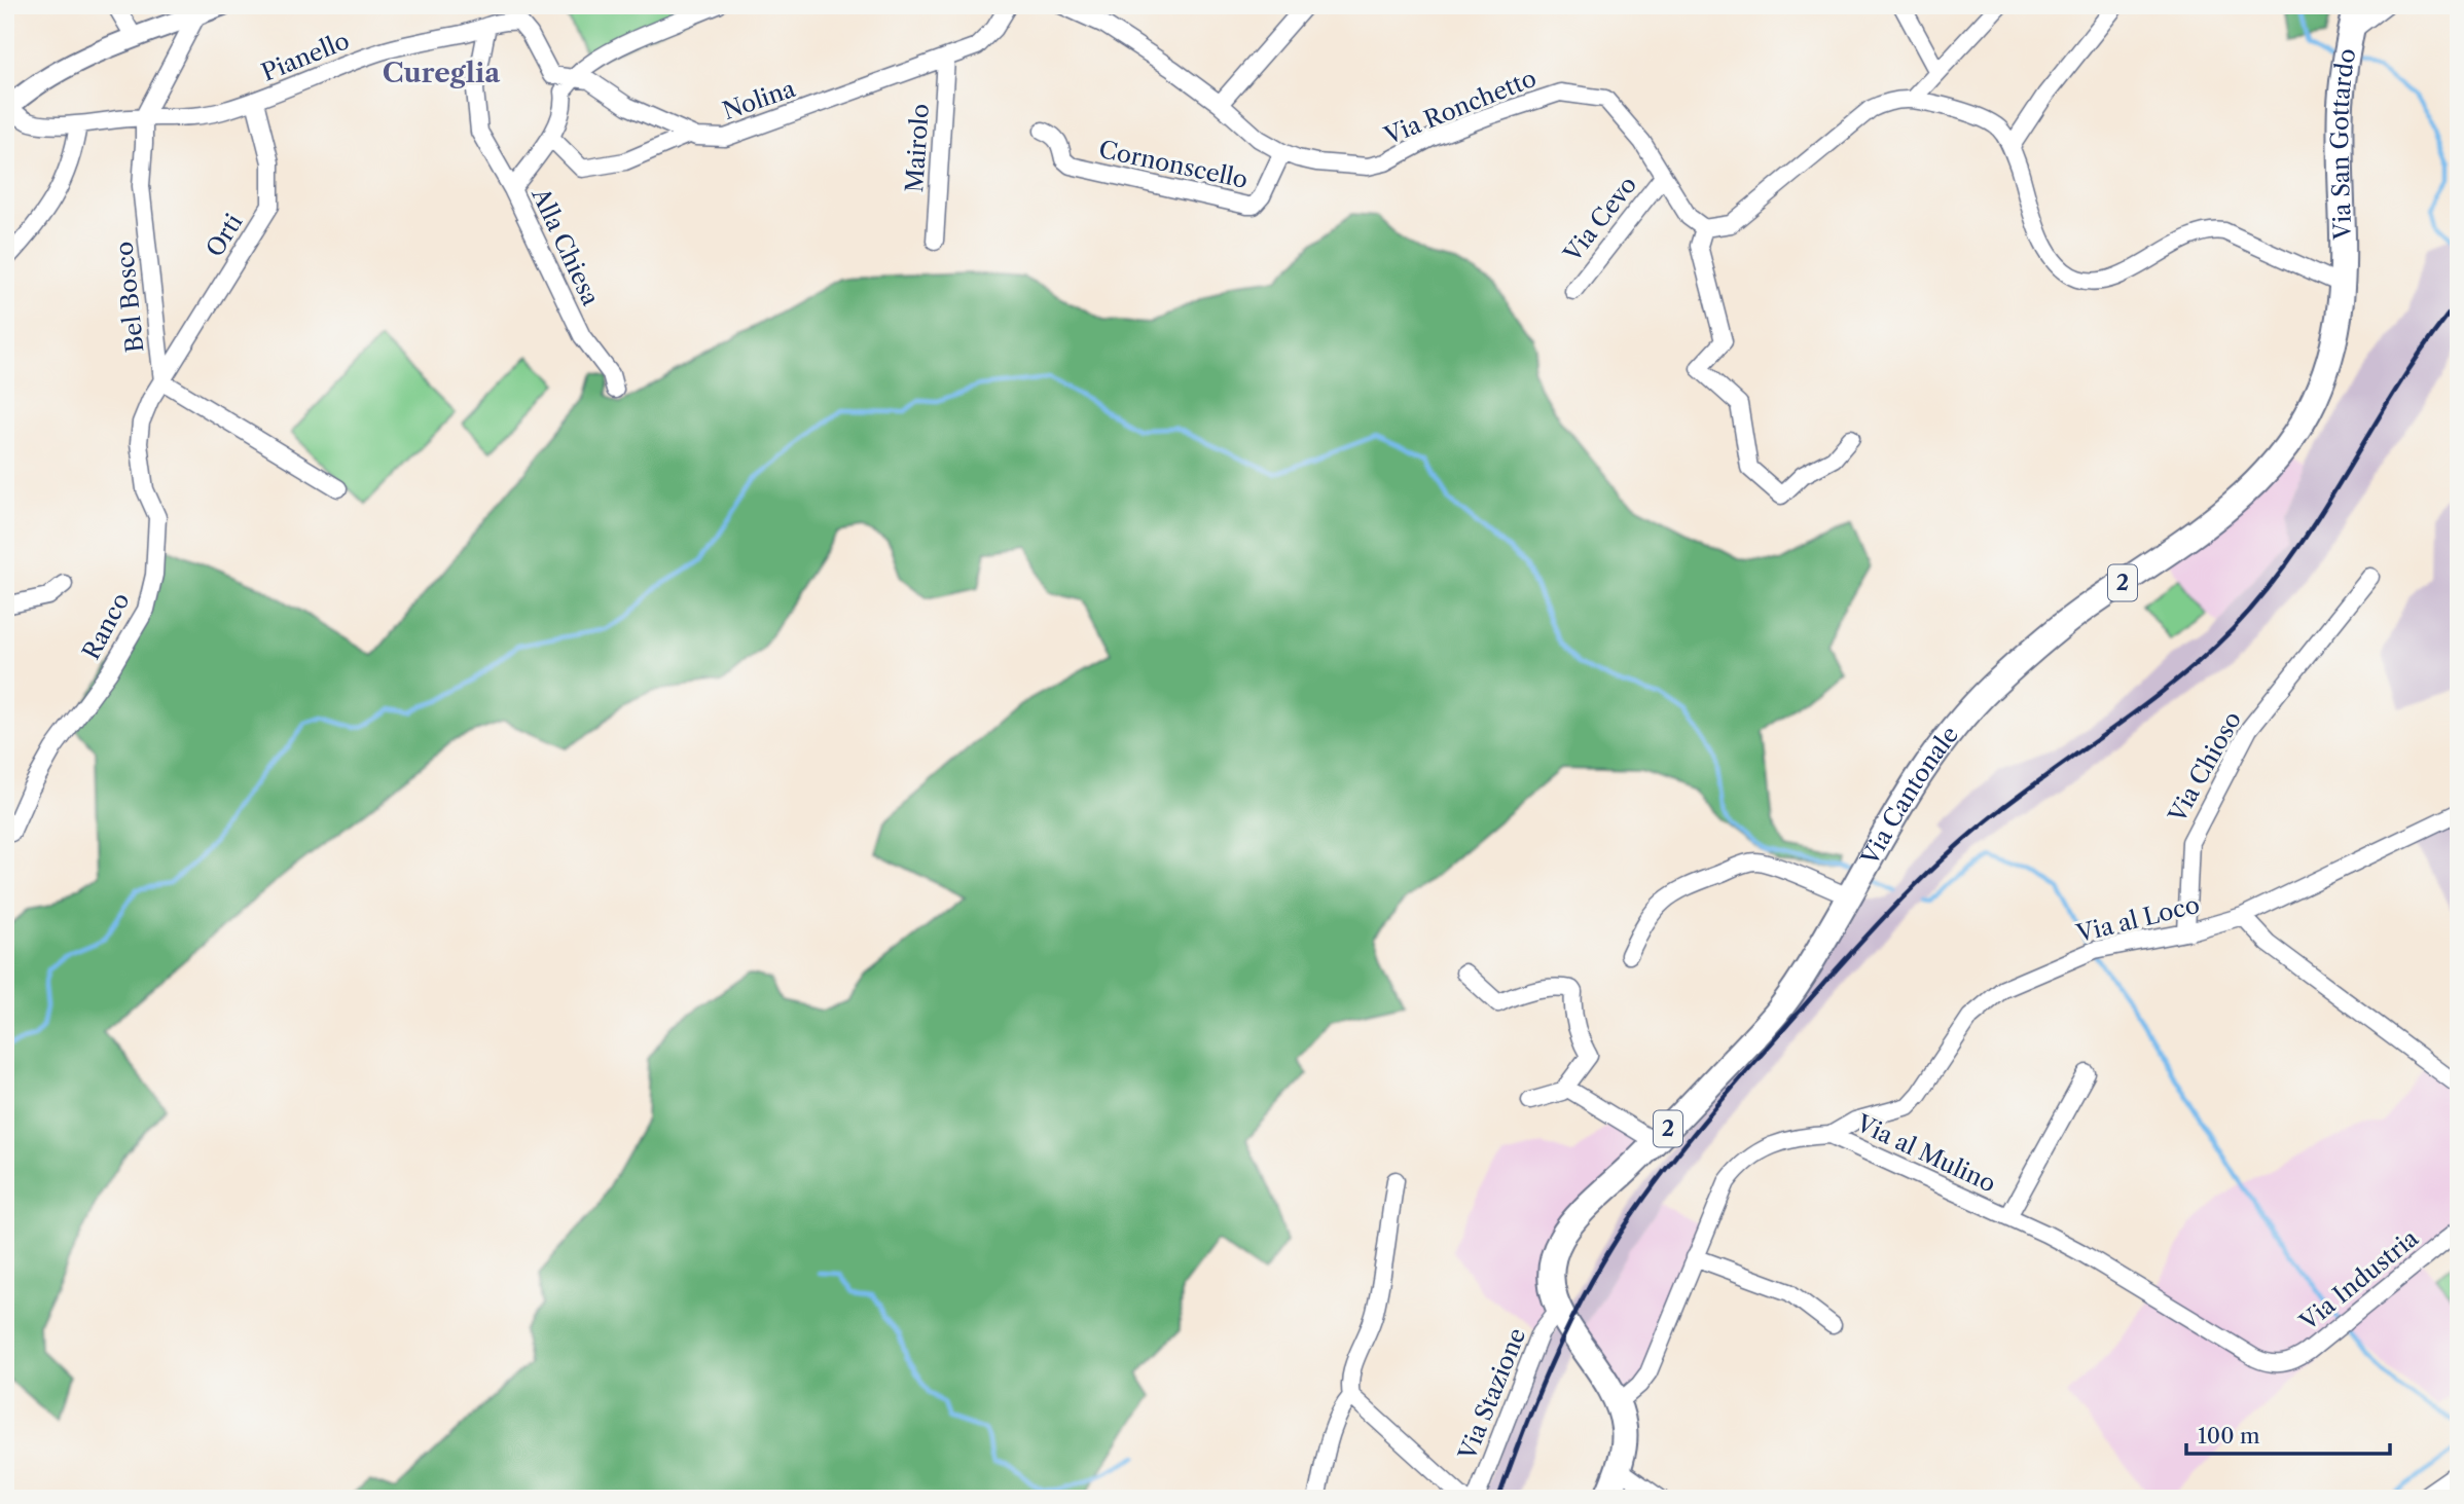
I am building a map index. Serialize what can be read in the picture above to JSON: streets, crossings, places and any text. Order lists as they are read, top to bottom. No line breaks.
{"streets":{"main road":["Via San Gottardo","2","Via Cantonale"],"street":["Pianello","Nolina","Via Ronchetto","Mairolo","Cornonscello","Via Cevo","Orti","Alla Chiesa","Bel Bosco","Ranco","Via Chioso","Via al Loco","Via al Mulino","Via Industria","Via Stazione"]},"crossings":[["Pianello","Nolina"],["Pianello","Orti"],["Pianello","Bel Bosco"],["Nolina","Mairolo"],["Nolina","Alla Chiesa"],["Via Ronchetto","Cornonscello"],["Via Ronchetto","Via Cevo"],["Via San Gottardo","Via Cantonale"],["Orti","Bel Bosco"],["Orti","Ranco"],["Bel Bosco","Ranco"],["2","Via Cantonale"],["2","Via al Mulino"],["Via Chioso","Via al Loco"],["Via Cantonale","Via al Mulino"],["Via Cantonale","Via Stazione"],["Via al Loco","Via al Mulino"],["Via al Mulino","Via Industria"]],"districts":["Cureglia"],"scale_bar":"100 m"}
